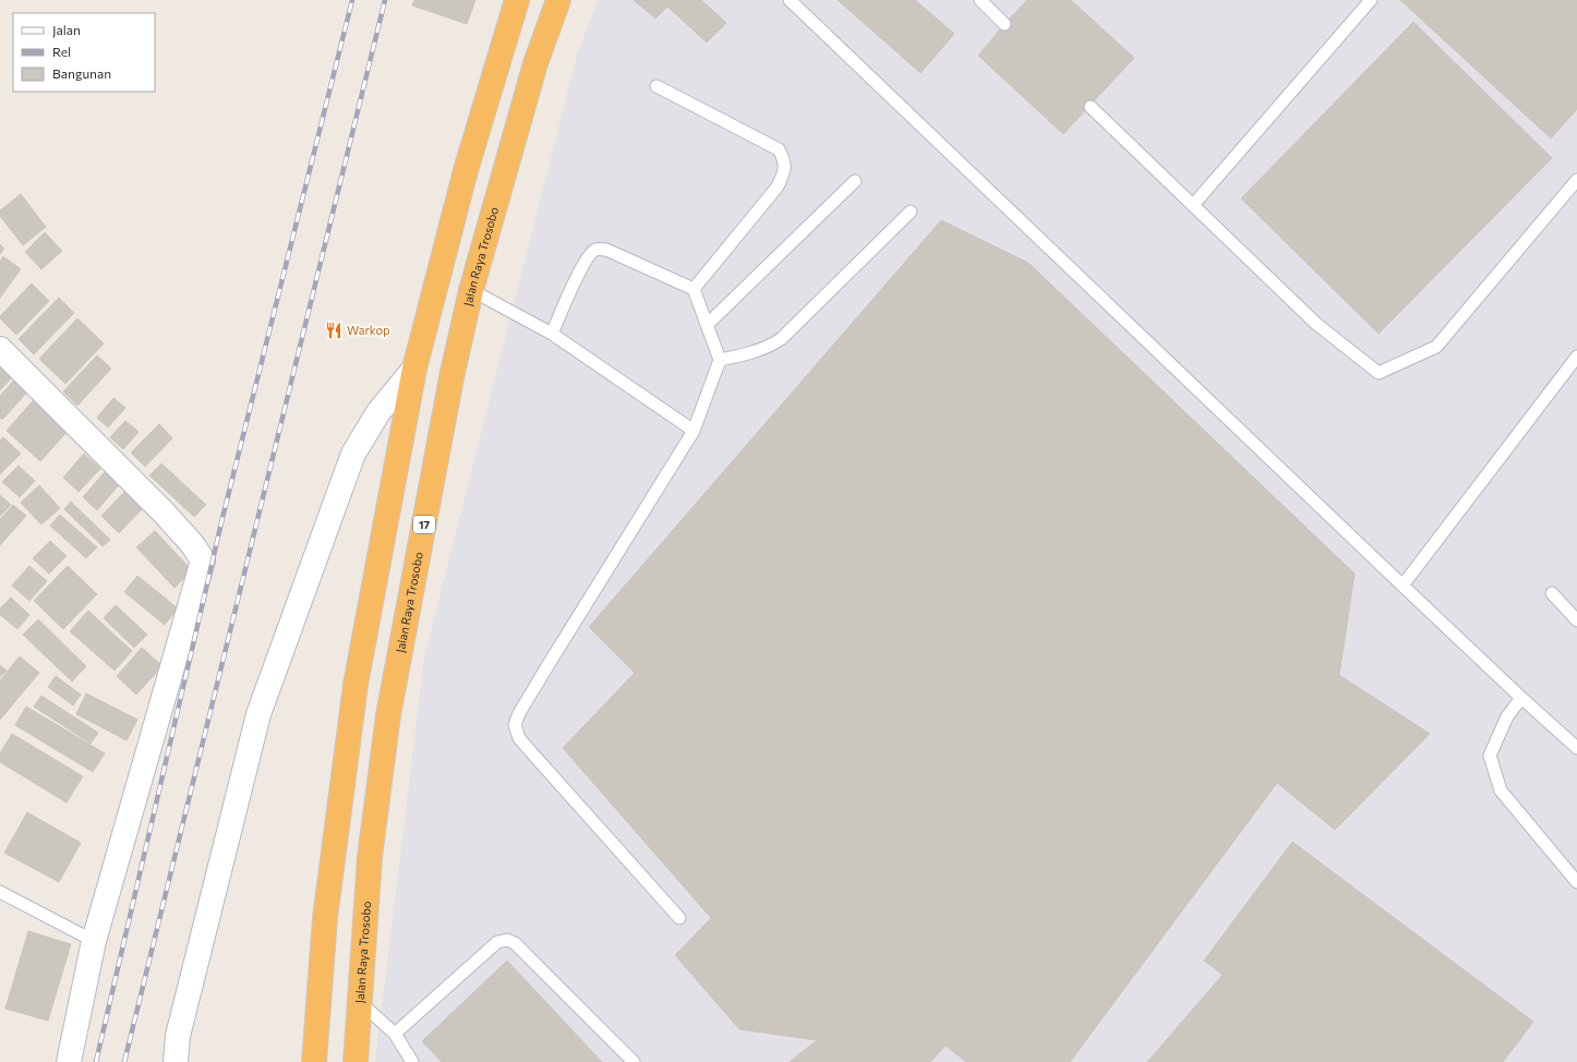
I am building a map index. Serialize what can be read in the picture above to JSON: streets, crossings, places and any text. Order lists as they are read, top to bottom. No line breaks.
{"streets":{"highway":["Jalan Raya Trosobo","17"]},"places":{"restaurant":["Warkop"]},"legend":["Jalan","Rel","Bangunan"]}
